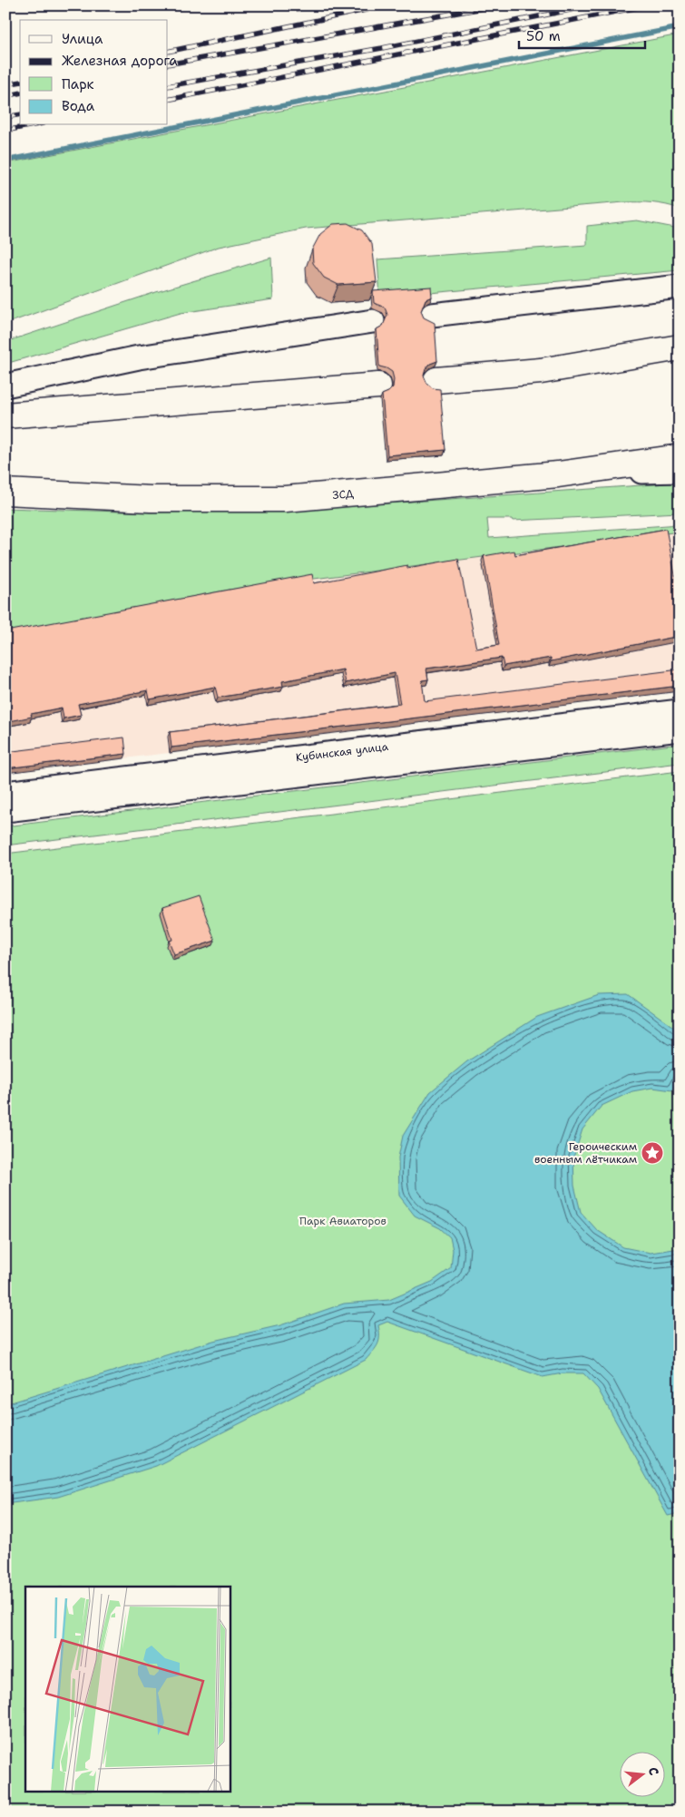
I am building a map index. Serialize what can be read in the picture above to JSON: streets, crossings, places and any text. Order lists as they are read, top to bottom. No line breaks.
{"streets":{"highway":["ЗСД"],"main road":["Кубинская улица"]},"parks":["Парк Авиаторов"],"places":{"place":["Героическим военным лётчикам"]},"legend":["Улица","Железная дорога","Парк","Вода"],"scale_bar":"50 m","north":"right"}
